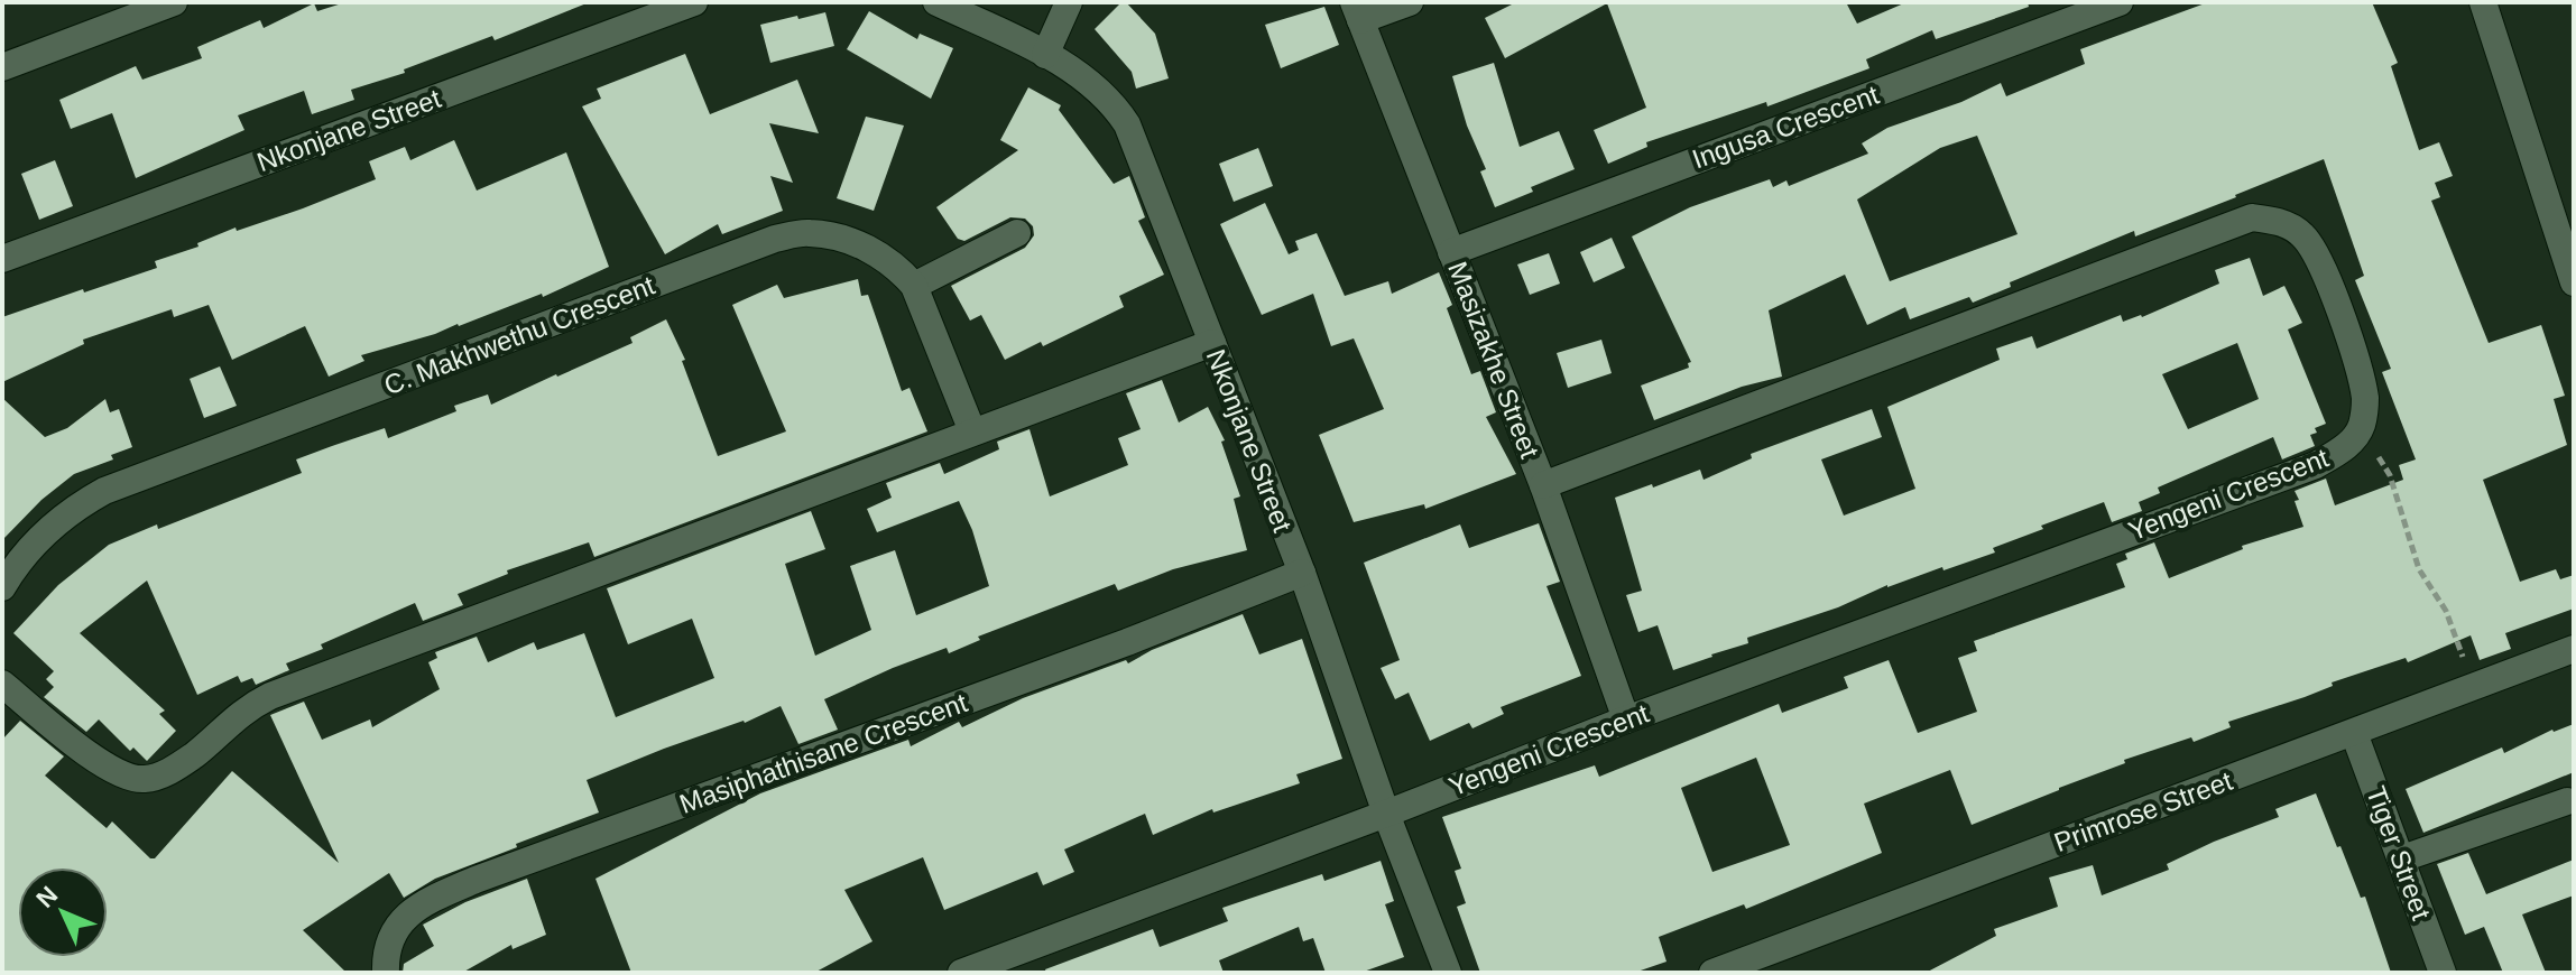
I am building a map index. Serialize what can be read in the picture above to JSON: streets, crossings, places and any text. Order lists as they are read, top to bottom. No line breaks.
{"streets":{"street":["Ingusa Crescent","Nkonjane Street","C. Makhwethu Crescent","Masizakhe Street","Yengeni Crescent","Masiphathisane Crescent","Primrose Street","Tiger Street"]},"crossings":[["Ingusa Crescent","Masizakhe Street"],["Nkonjane Street","Yengeni Crescent"],["Nkonjane Street","Masiphathisane Crescent"],["Masizakhe Street","Yengeni Crescent"],["Primrose Street","Tiger Street"]],"north":"top left"}
